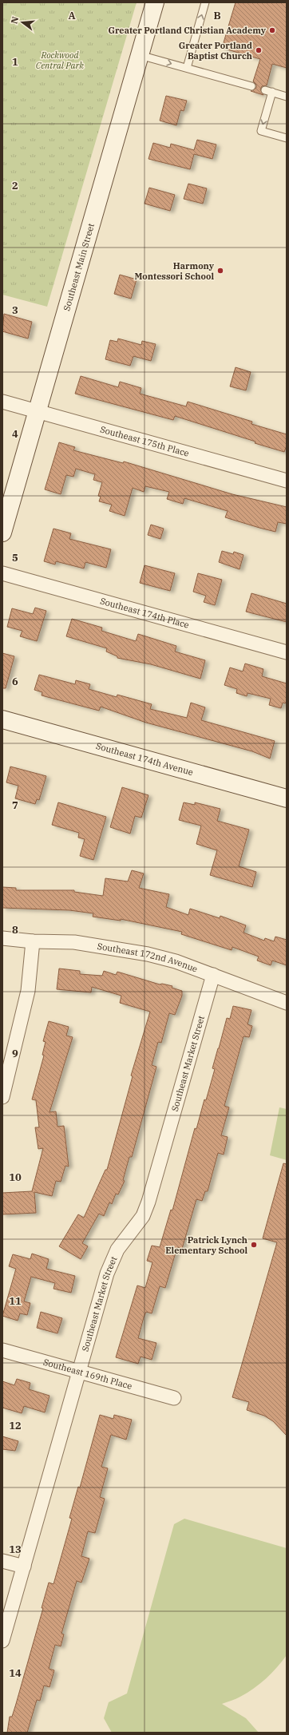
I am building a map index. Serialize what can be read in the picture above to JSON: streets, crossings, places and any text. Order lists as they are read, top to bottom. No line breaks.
{"streets":{"street":["Southeast Main Street","Southeast 175th Place","Southeast 174th Place","Southeast 174th Avenue","Southeast 172nd Avenue","Southeast Market Street","Southeast 169th Place"]},"crossings":[["Southeast Main Street","Southeast 175th Place"],["Southeast 172nd Avenue","Southeast Market Street"],["Southeast Market Street","Southeast 169th Place"]],"parks":["Rockwood Central Park"],"places":["Greater Portland Christian Academy","Greater Portland Baptist Church","Harmony Montessori School","Patrick Lynch Elementary School"],"north":"left","grid":{"columns":["A","B"],"rows":["1","2","3","4","5","6","7","8","9","10","11","12","13","14"]}}
